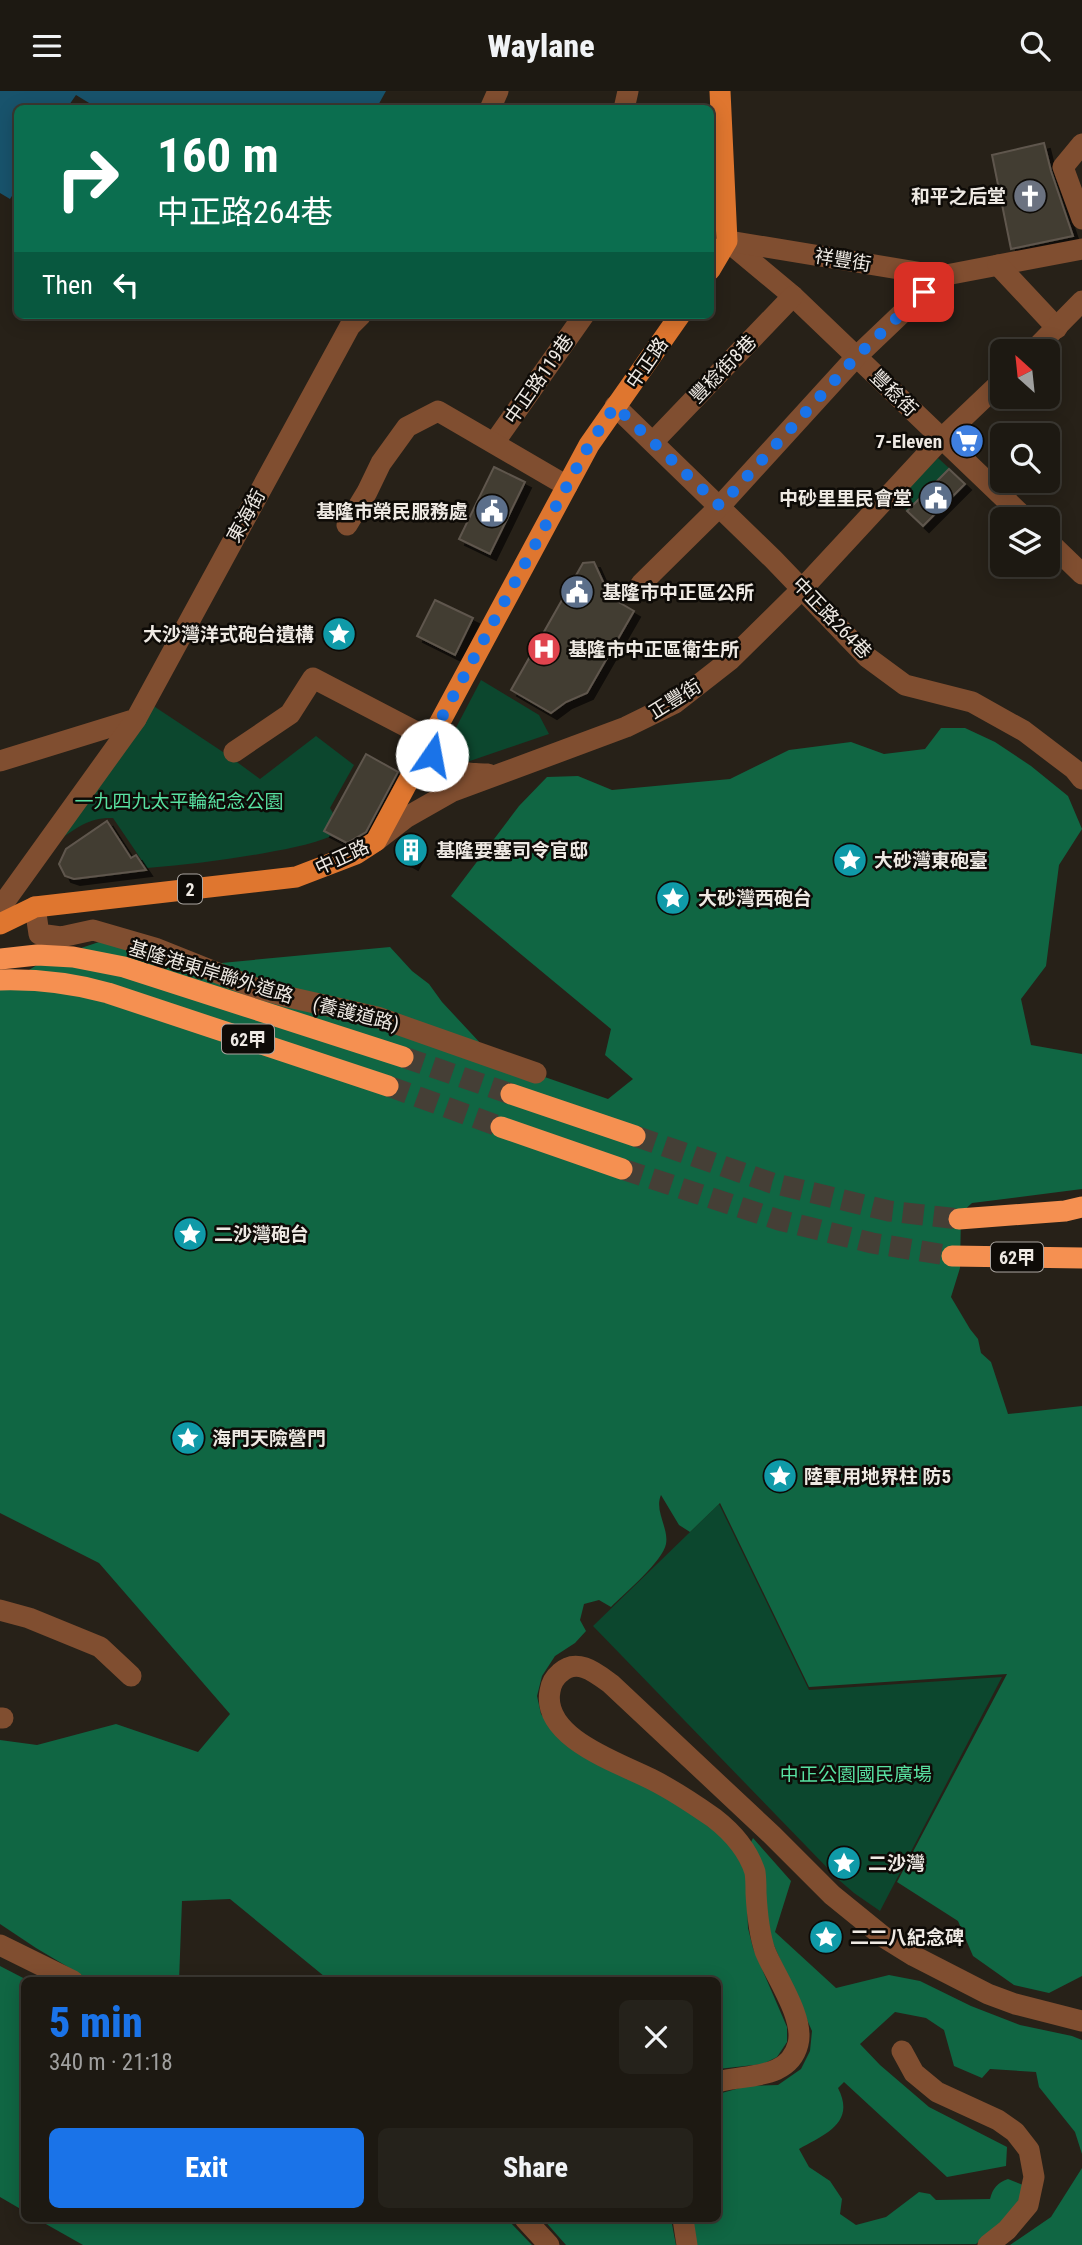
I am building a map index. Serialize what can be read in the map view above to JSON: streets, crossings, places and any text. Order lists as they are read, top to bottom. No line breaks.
{"streets":{"highway":["基隆港東岸聯外道路","62甲"],"main road":["中正路","2"],"street":["祥豐街","豐稔街8巷","中正路119巷","豐稔街","東海街","中正路264巷","正豐街","(養護道路)"]},"crossings":[["祥豐街","豐稔街"],["中正路","中正路119巷"],["中正路","中正路264巷"],["中正路","正豐街"],["中正路","(養護道路)"],["豐稔街8巷","豐稔街"],["豐稔街8巷","中正路264巷"],["豐稔街","正豐街"],["中正路264巷","正豐街"]],"parks":["一九四九太平輪紀念公園","中正公園國民廣場"],"places":{"church":["和平之后堂"],"supermarket":["7-Eleven"],"public building":["中砂里里民會堂","基隆市榮民服務處","基隆市中正區公所"],"place":["大沙灣洋式砲台遺構","大砂灣東砲臺","大砂灣西砲台","二沙灣砲台","海門天險營門","陸軍用地界柱 防5","二沙灣","二二八紀念碑"],"hospital":["基隆市中正區衛生所"],"building":["基隆要塞司令官邸"]},"north":"top left","page":{"header":"Waylane","turn":["160 m","中正路264巷"],"then":"Then","heading":["5 min","340 m · 21:18"],"buttons":["Exit","Share"]}}
